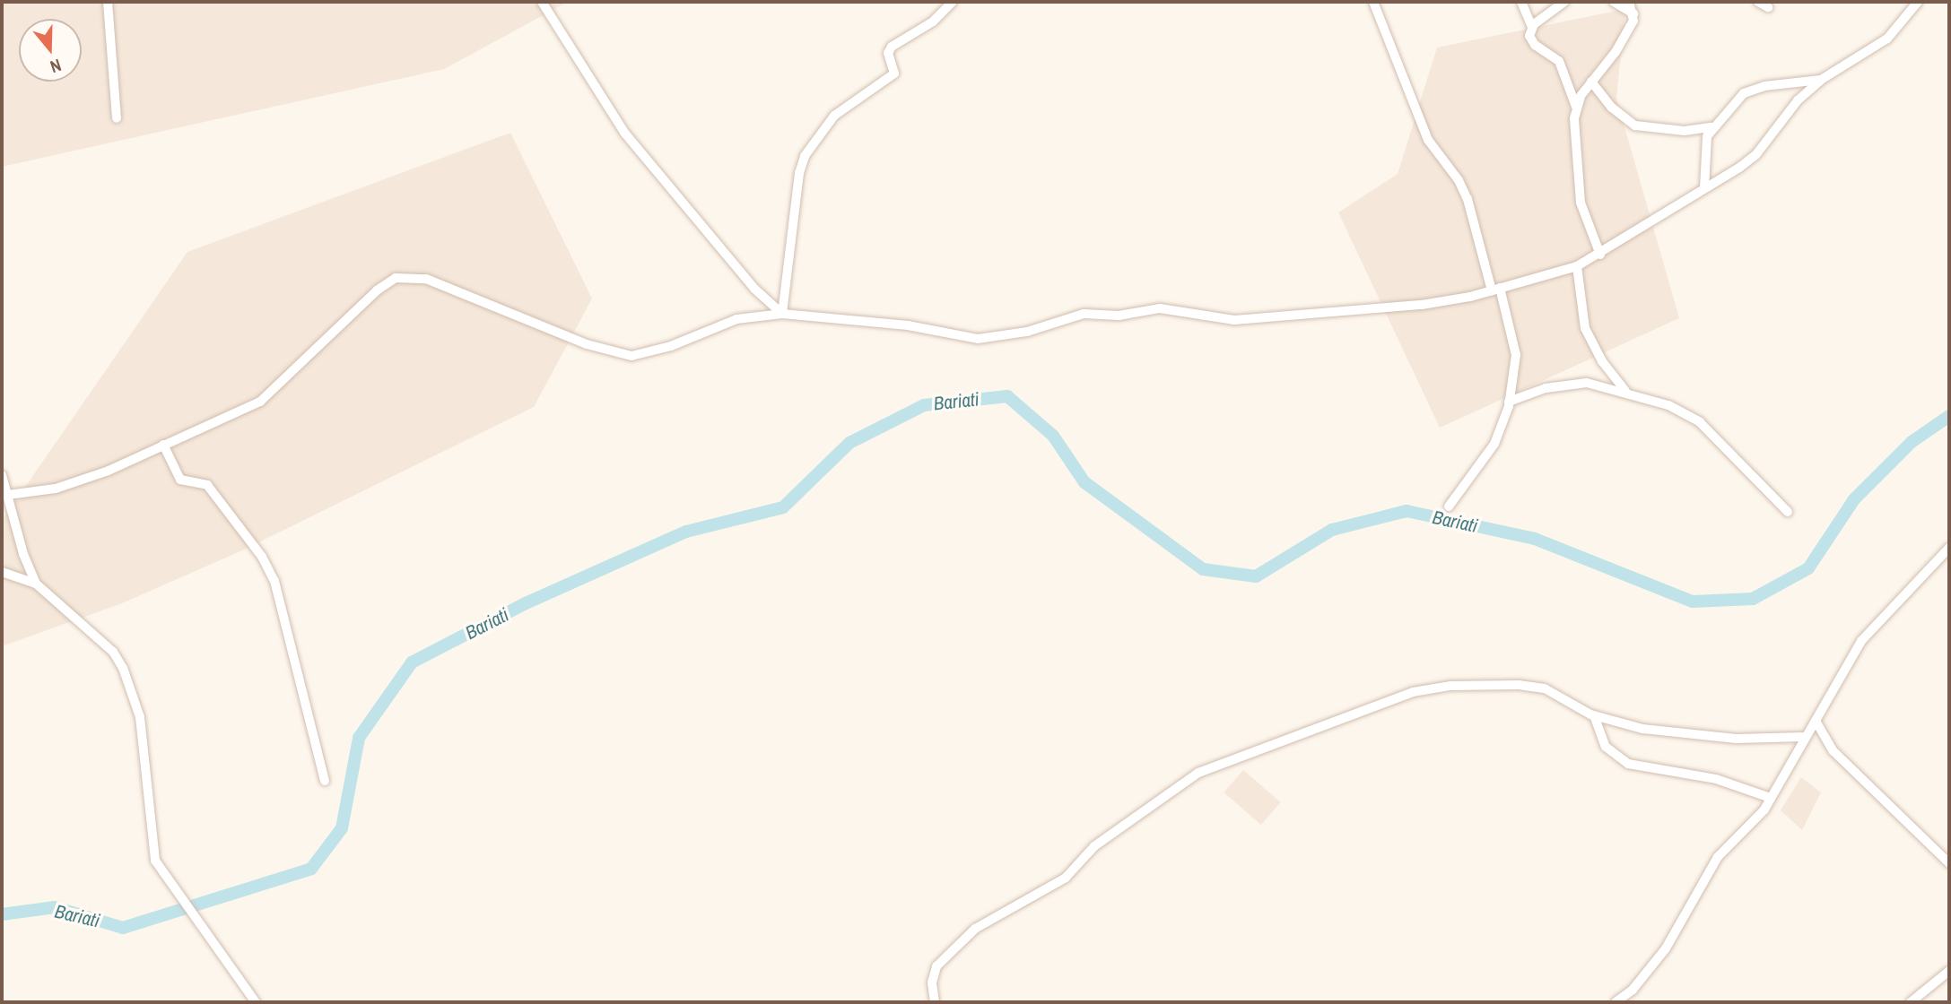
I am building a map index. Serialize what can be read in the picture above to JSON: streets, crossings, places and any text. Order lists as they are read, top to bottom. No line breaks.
{"water":["Bariati"],"north":"bottom"}
